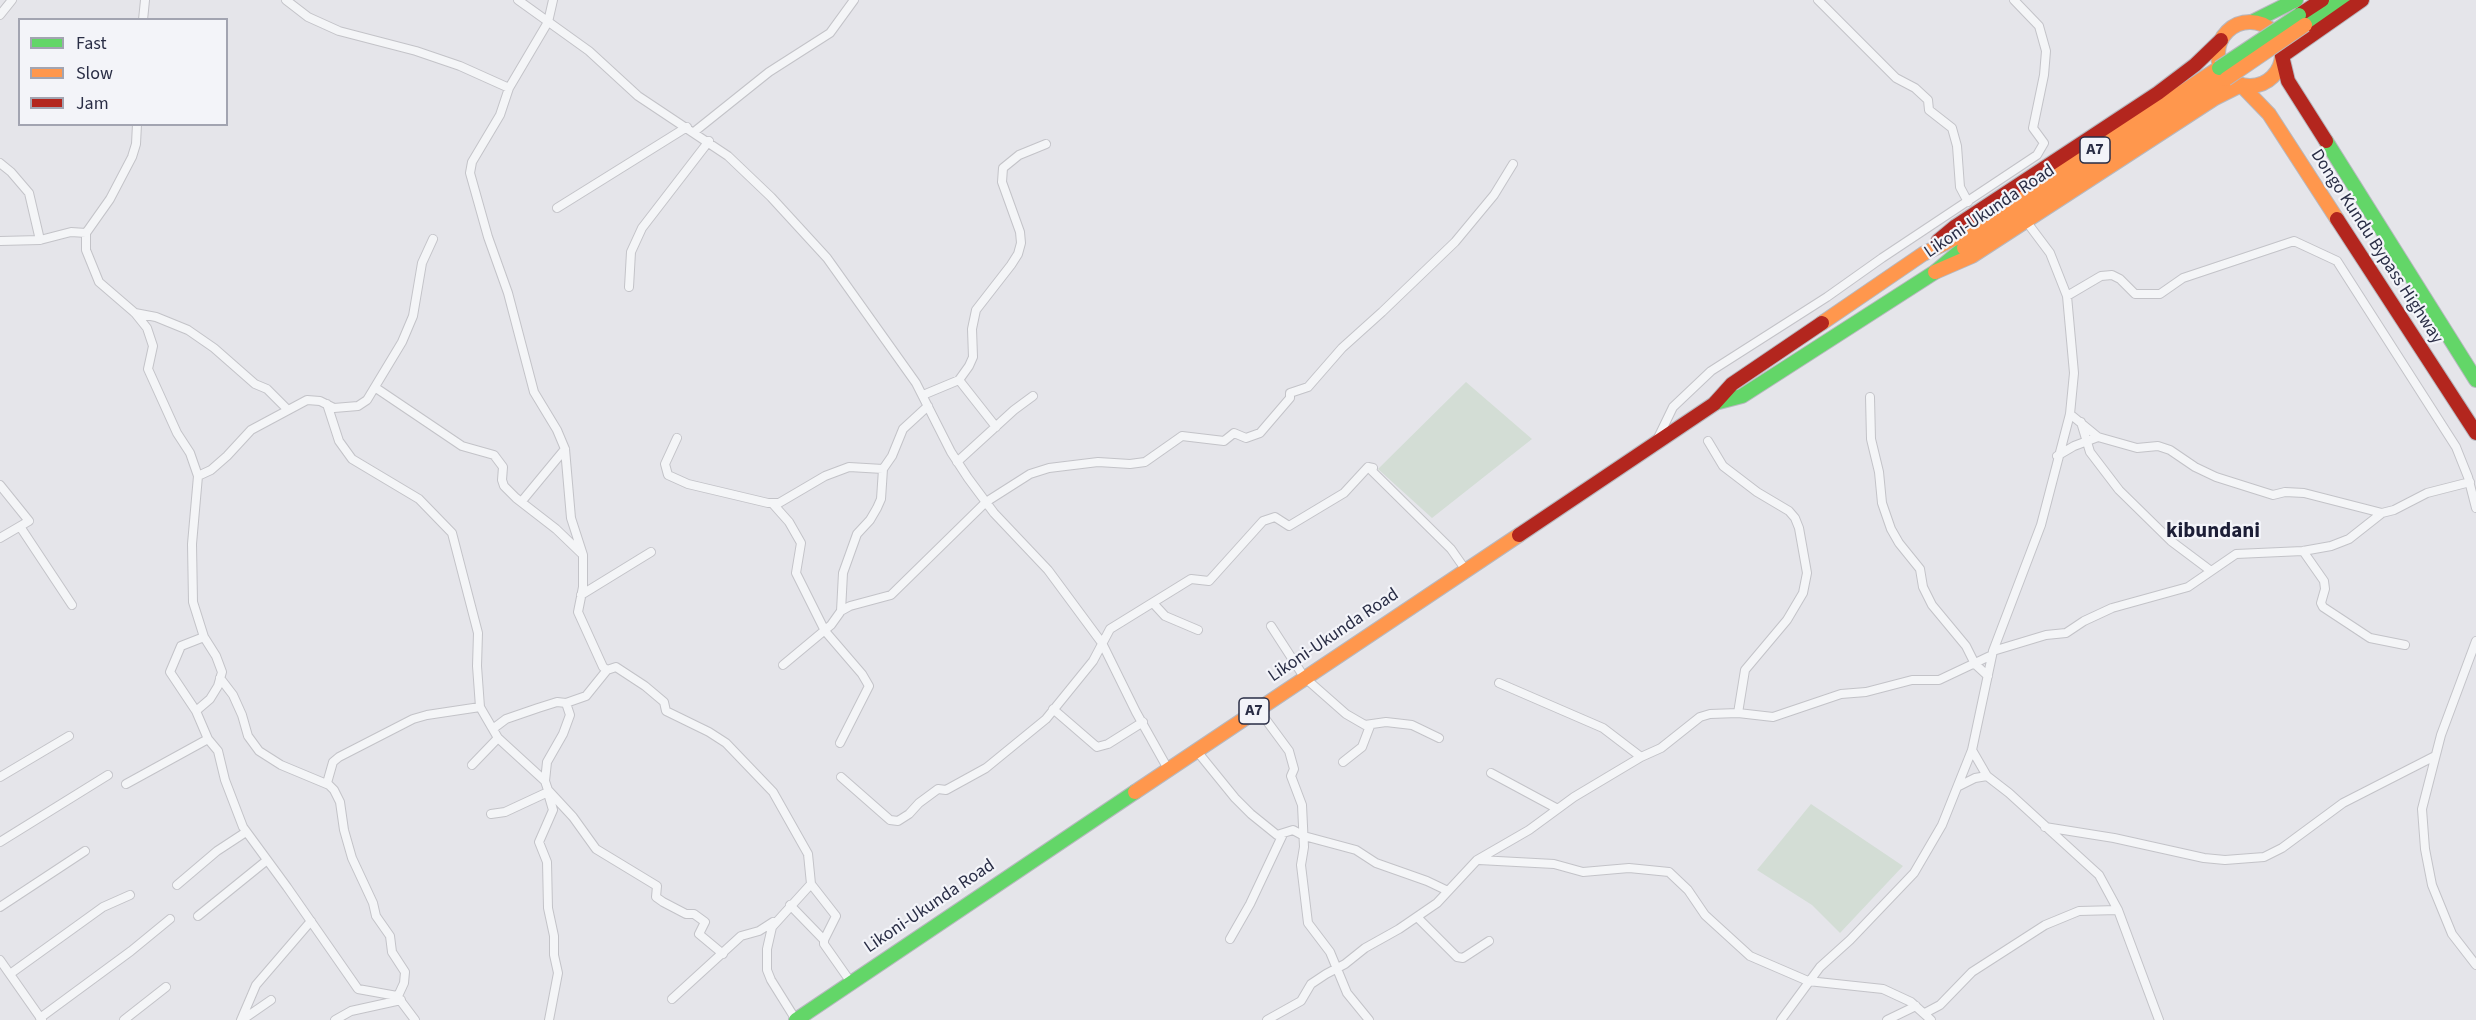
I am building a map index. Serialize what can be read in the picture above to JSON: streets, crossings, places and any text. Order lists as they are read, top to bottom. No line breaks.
{"streets":{"highway":["A7","Likoni-Ukunda Road","Dongo Kundu Bypass Highway"]},"districts":["kibundani"],"legend":["Fast","Slow","Jam"]}
